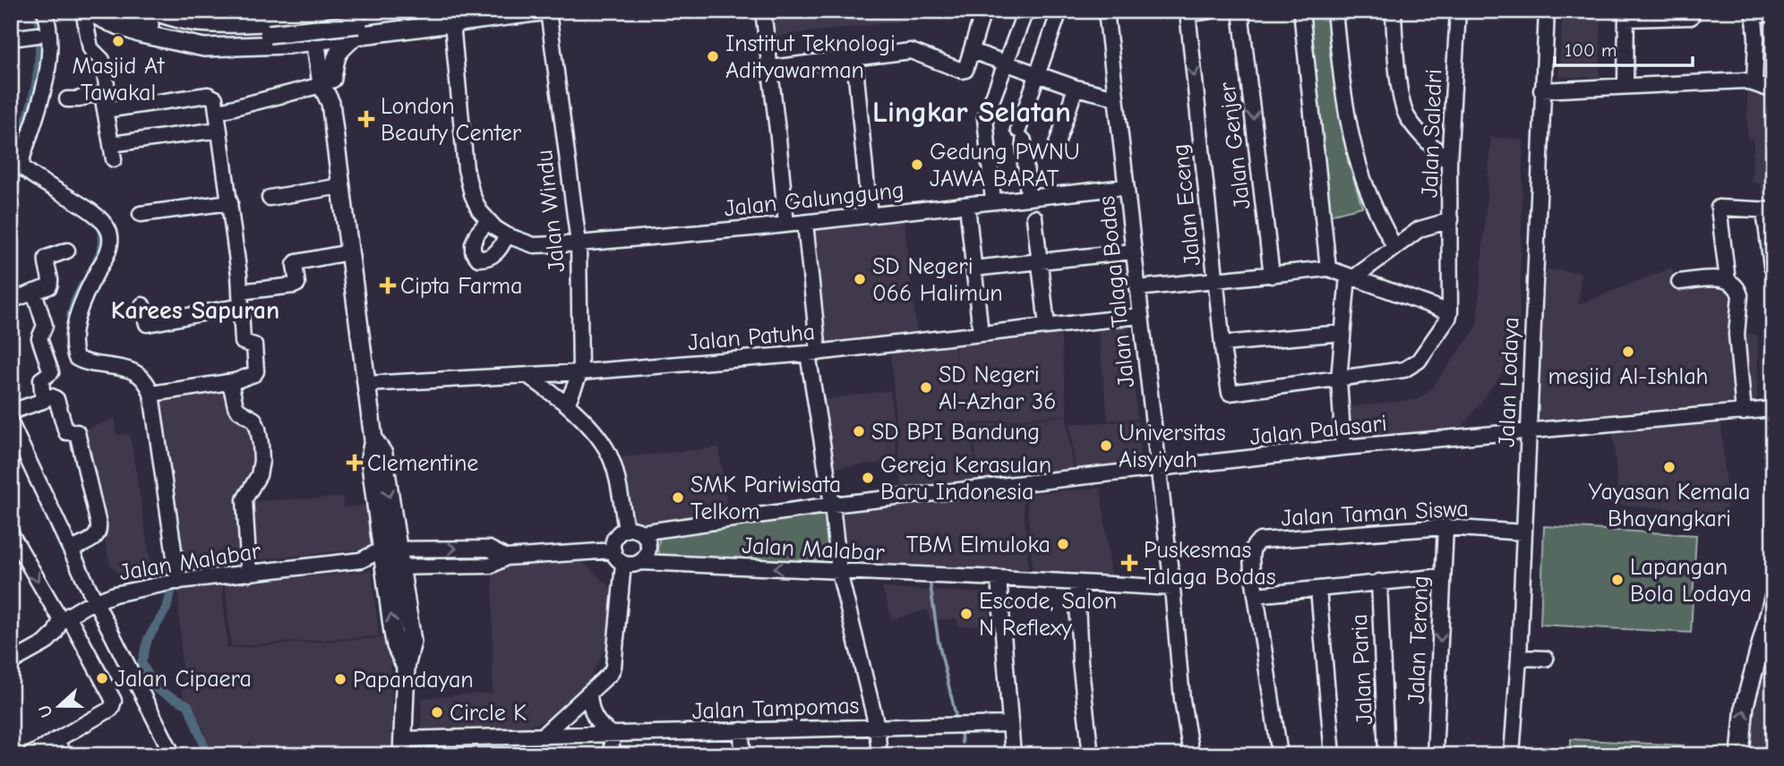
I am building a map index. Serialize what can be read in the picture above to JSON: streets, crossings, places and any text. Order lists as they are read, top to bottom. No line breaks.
{"streets":{"street":["Jalan Saledri","Jalan Genjer","Jalan Galunggung","Jalan Eceng","Jalan Windu","Jalan Talaga Bodas","Jalan Patuha","Jalan Lodaya","Jalan Palasari","Jalan Taman Siswa","Jalan Malabar","Jalan Terong","Jalan Paria","Jalan Tampomas"]},"crossings":[["Jalan Galunggung","Jalan Windu"],["Jalan Galunggung","Jalan Talaga Bodas"],["Jalan Windu","Jalan Patuha"],["Jalan Talaga Bodas","Jalan Patuha"],["Jalan Talaga Bodas","Jalan Palasari"],["Jalan Talaga Bodas","Jalan Malabar"],["Jalan Lodaya","Jalan Palasari"],["Jalan Lodaya","Jalan Taman Siswa"],["Jalan Palasari","Jalan Malabar"],["Jalan Taman Siswa","Jalan Terong"]],"districts":["Lingkar Selatan","Karees Sapuran"],"places":{"other":["Masjid At Tawakal","Institut Teknologi Adityawarman","Gedung PWNU JAWA BARAT","SD Negeri 066 Halimun","mesjid Al-Ishlah","SD Negeri Al-Azhar 36","SD BPI Bandung","Universitas Aisyiyah","Yayasan Kemala Bhayangkari","Gereja Kerasulan Baru Indonesia","SMK Pariwisata Telkom","TBM Elmuloka","Lapangan Bola Lodaya","Escode, Salon N Reflexy","Jalan Cipaera","Papandayan","Circle K"],"health":["London Beauty Center","Cipta Farma","Clementine","Puskesmas Talaga Bodas"]},"scale_bar":"100 m","north":"left"}
